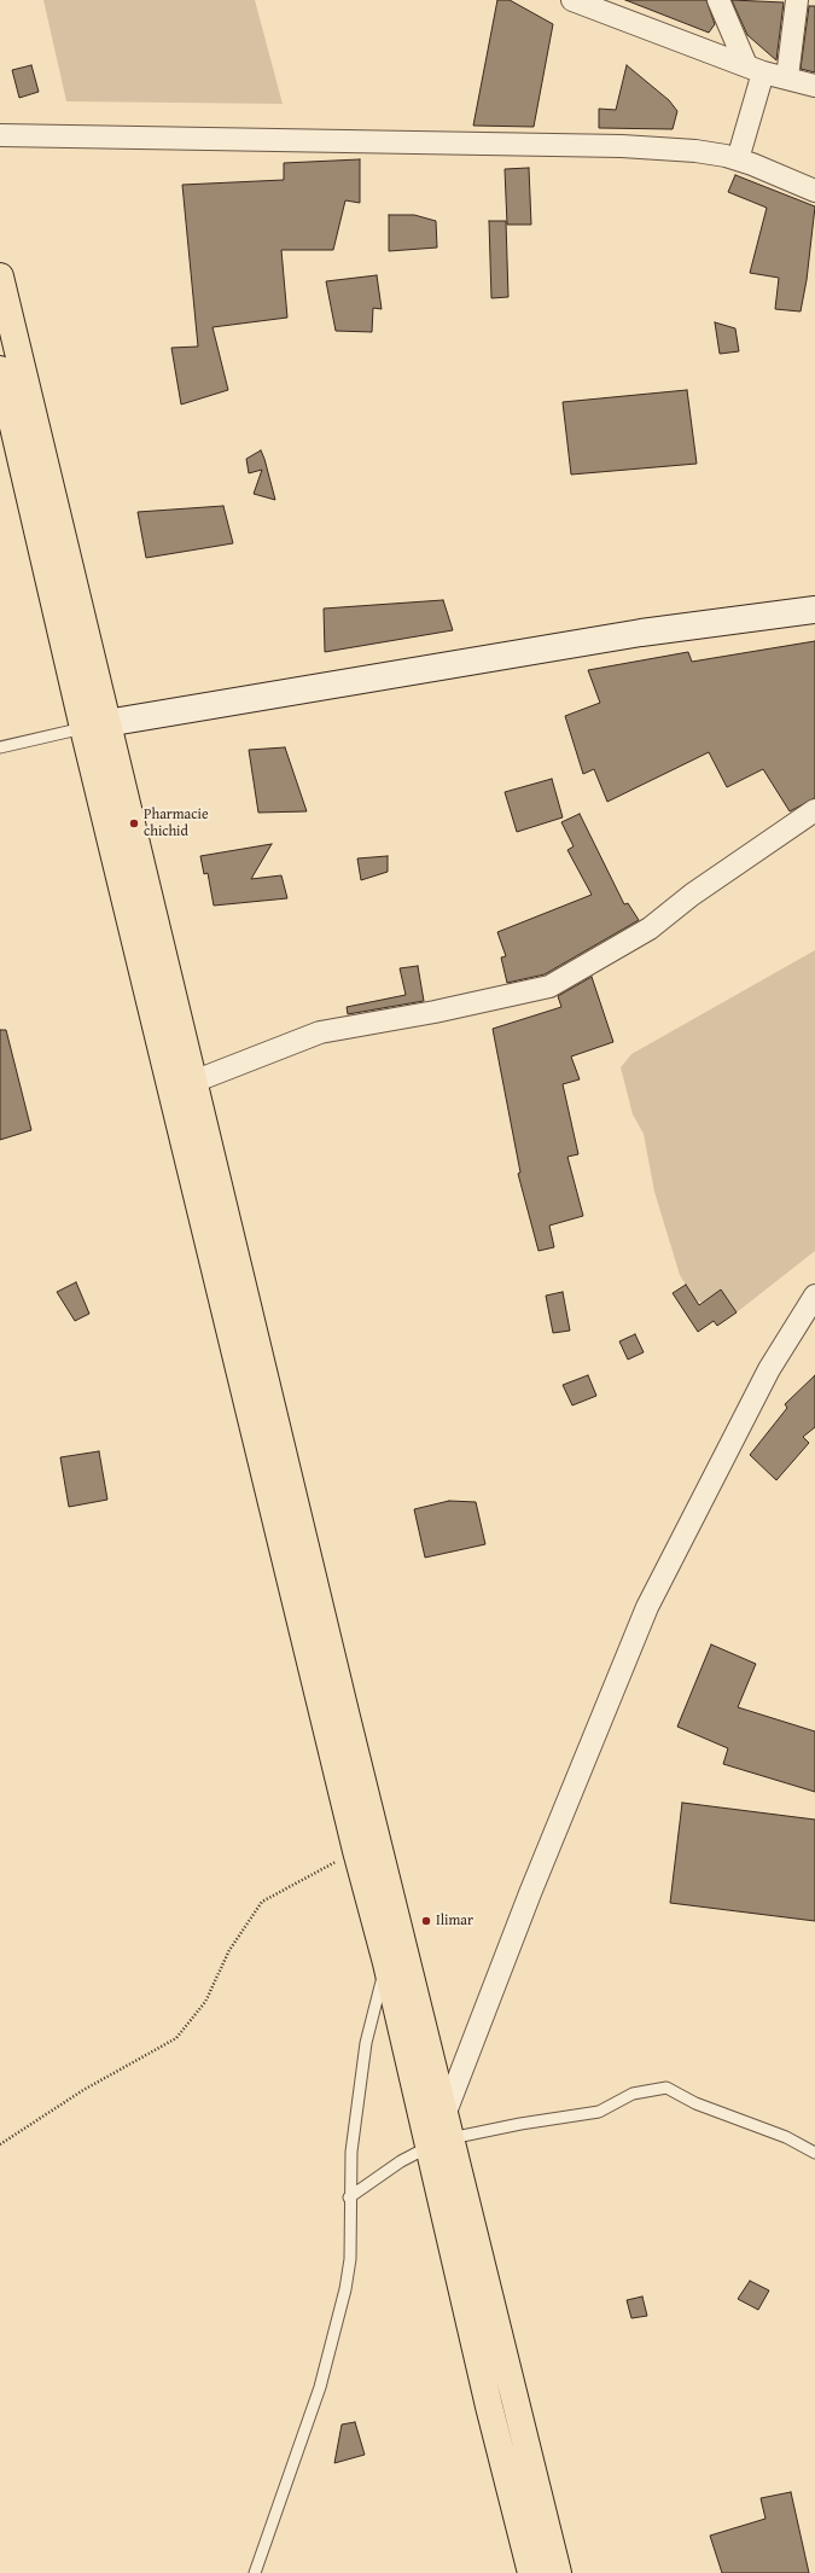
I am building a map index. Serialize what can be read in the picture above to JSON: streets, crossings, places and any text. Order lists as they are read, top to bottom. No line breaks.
{"places":["Pharmacie chichid","Ilimar"]}
